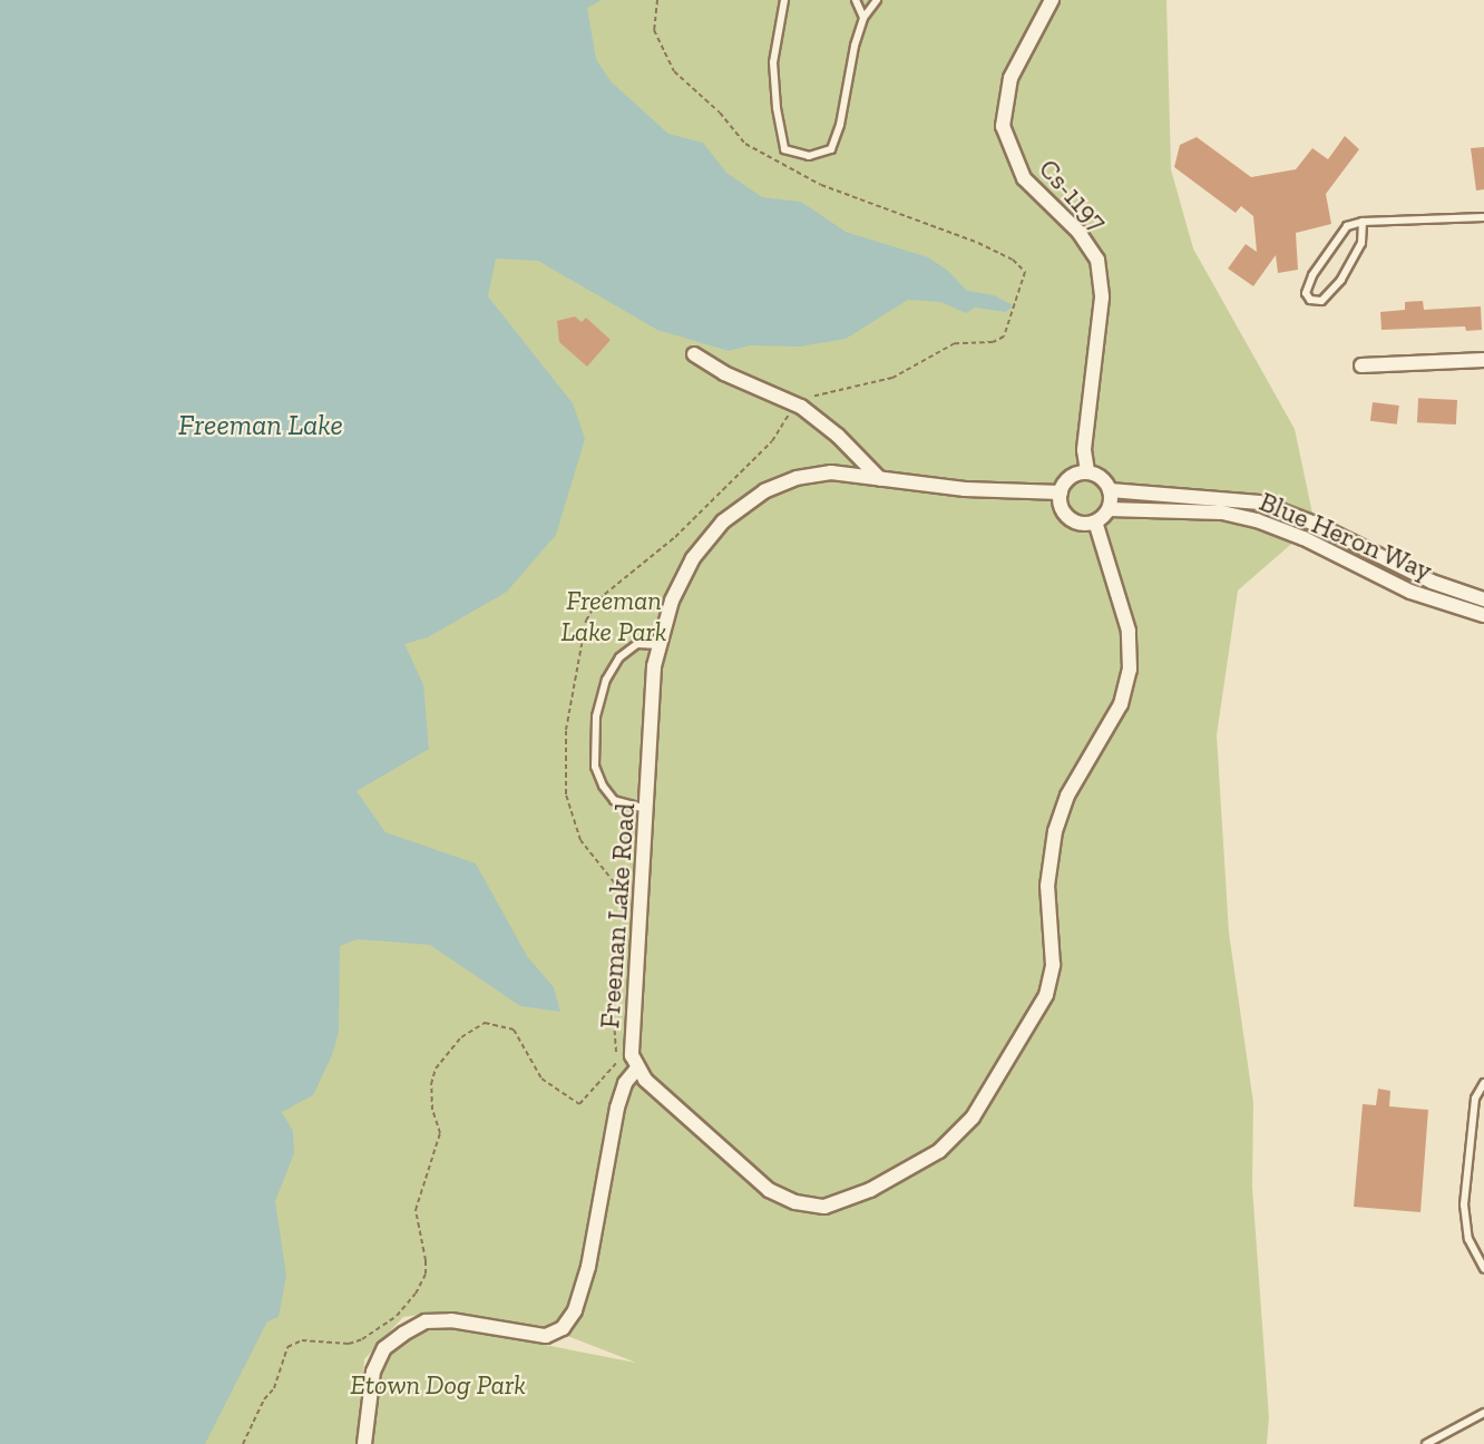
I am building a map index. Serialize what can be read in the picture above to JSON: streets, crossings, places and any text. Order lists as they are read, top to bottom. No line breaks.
{"streets":{"street":["Cs-1197","Blue Heron Way","Freeman Lake Road"]},"crossings":[["Cs-1197","Blue Heron Way"],["Cs-1197","Freeman Lake Road"],["Blue Heron Way","Freeman Lake Road"]],"water":["Freeman Lake"],"parks":["Freeman Lake Park","Etown Dog Park"]}
